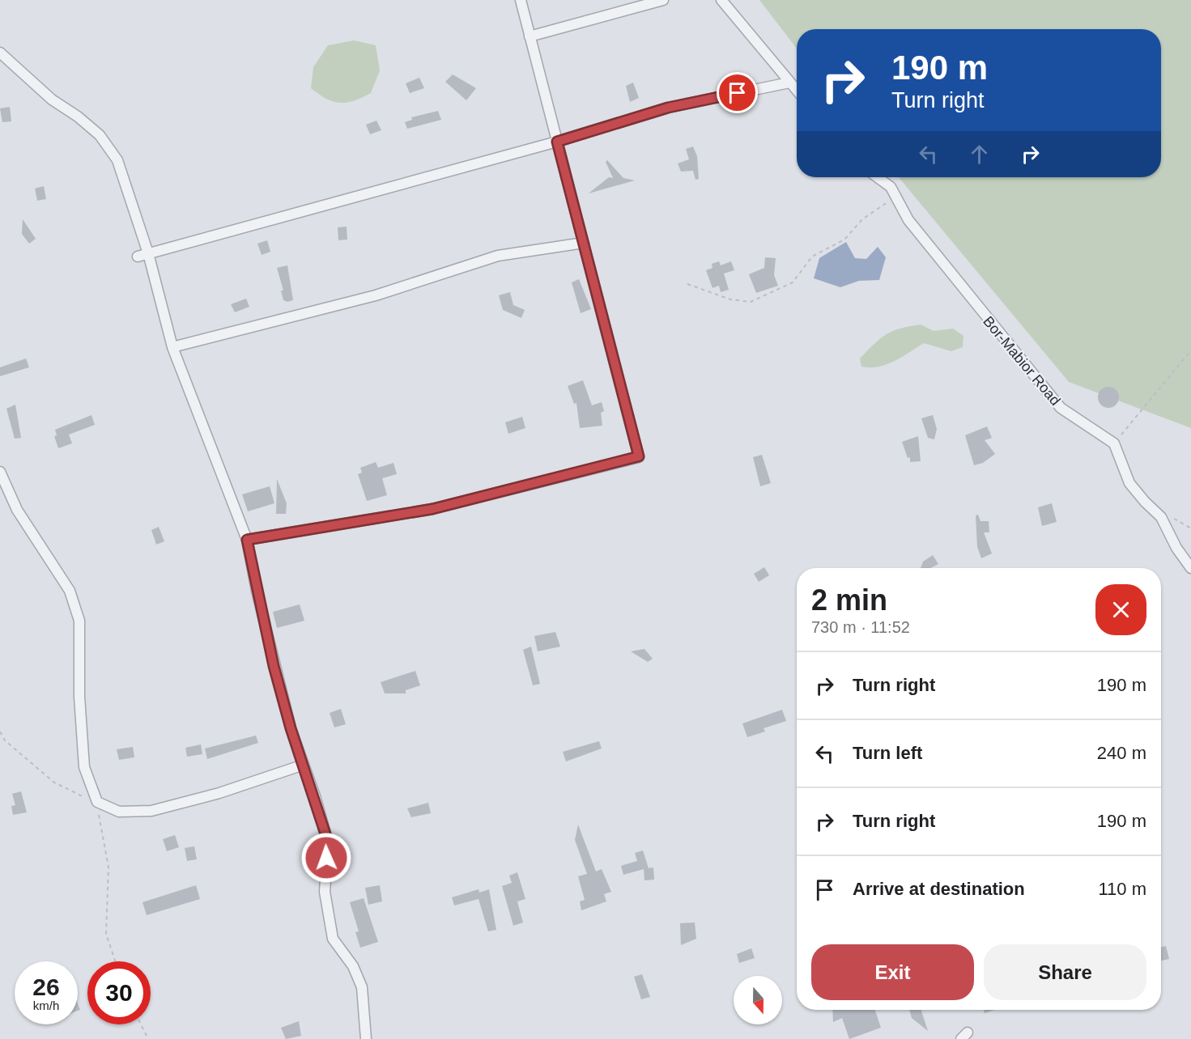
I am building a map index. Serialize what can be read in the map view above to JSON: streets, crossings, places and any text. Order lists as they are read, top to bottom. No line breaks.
{"streets":{"street":["Bor-Mabior Road"]},"north":"bottom","page":{"turn":["190 m","Turn right"],"heading":["2 min","730 m · 11:52"],"list":[{"name":"Turn right","value":"190 m"},{"name":"Turn left","value":"240 m"},{"name":"Turn right","value":"190 m"},{"name":"Arrive at destination","value":"110 m"}],"buttons":["Exit","Share"],"speed":"26 km/h","limit":"30"}}
